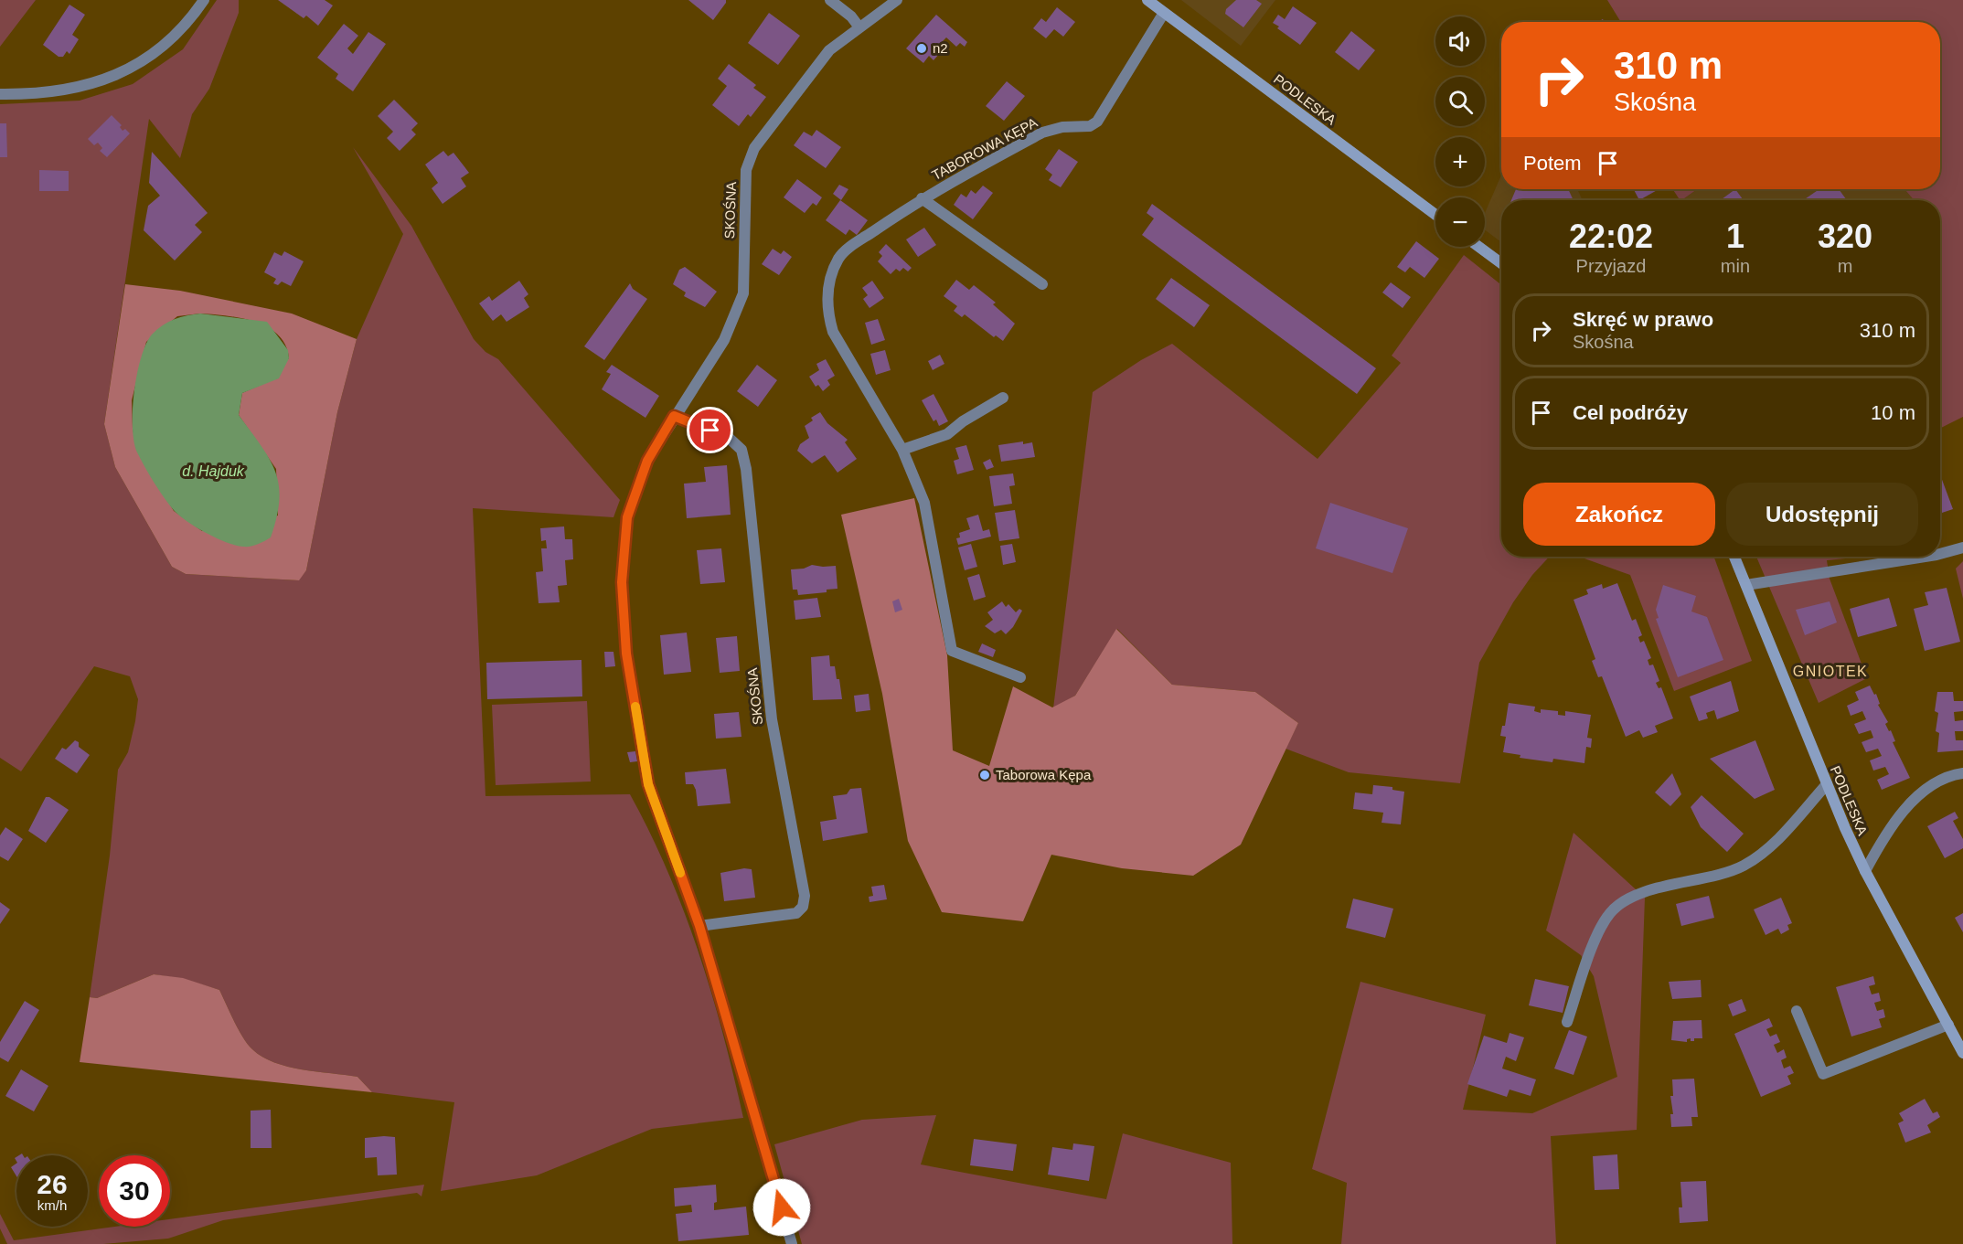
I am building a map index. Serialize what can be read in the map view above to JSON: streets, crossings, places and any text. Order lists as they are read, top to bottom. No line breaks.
{"streets":{"street":["PODLESKA","TABOROWA KĘPA","SKOŚNA"]},"crossings":[["PODLESKA","TABOROWA KĘPA"]],"districts":["GNIOTEK"],"water":["d. Hajduk"],"places":["n2","Taborowa Kępa"],"page":{"map_buttons":["+","−"],"turn":["310 m","Skośna"],"then":"Potem","eta":["22:02","Przyjazd","1","min","320","m"],"list":[{"name":"Skręć w prawo","note":"Skośna","value":"310 m"},{"name":"Cel podróży","value":"10 m"}],"buttons":["Zakończ","Udostępnij"],"speed":"26 km/h","limit":"30"}}
